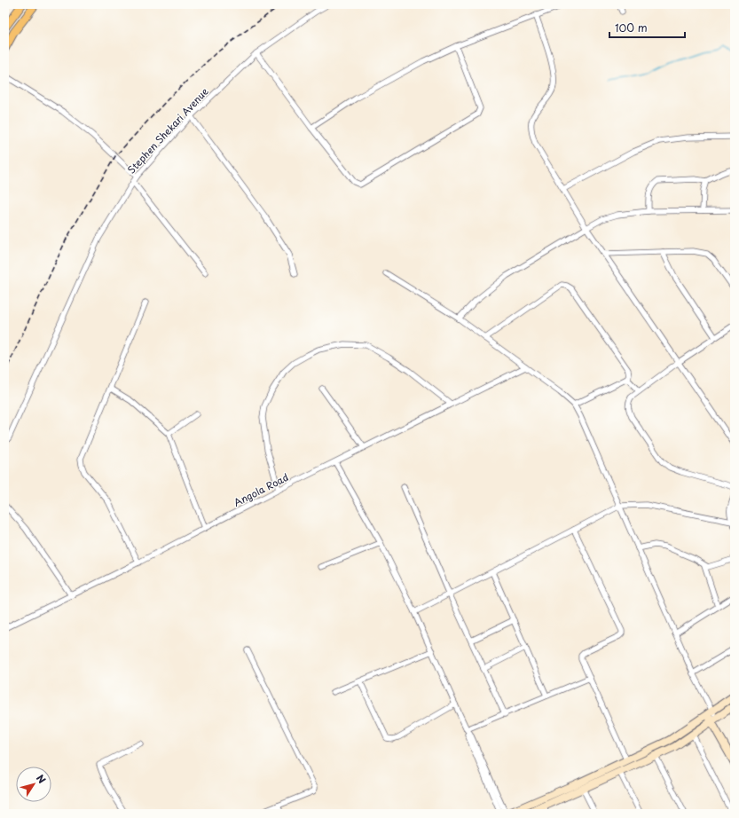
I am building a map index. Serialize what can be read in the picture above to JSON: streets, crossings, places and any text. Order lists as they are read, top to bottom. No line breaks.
{"streets":{"street":["Stephen Shekari Avenue","Angola Road"]},"scale_bar":"100 m","north":"top right"}
